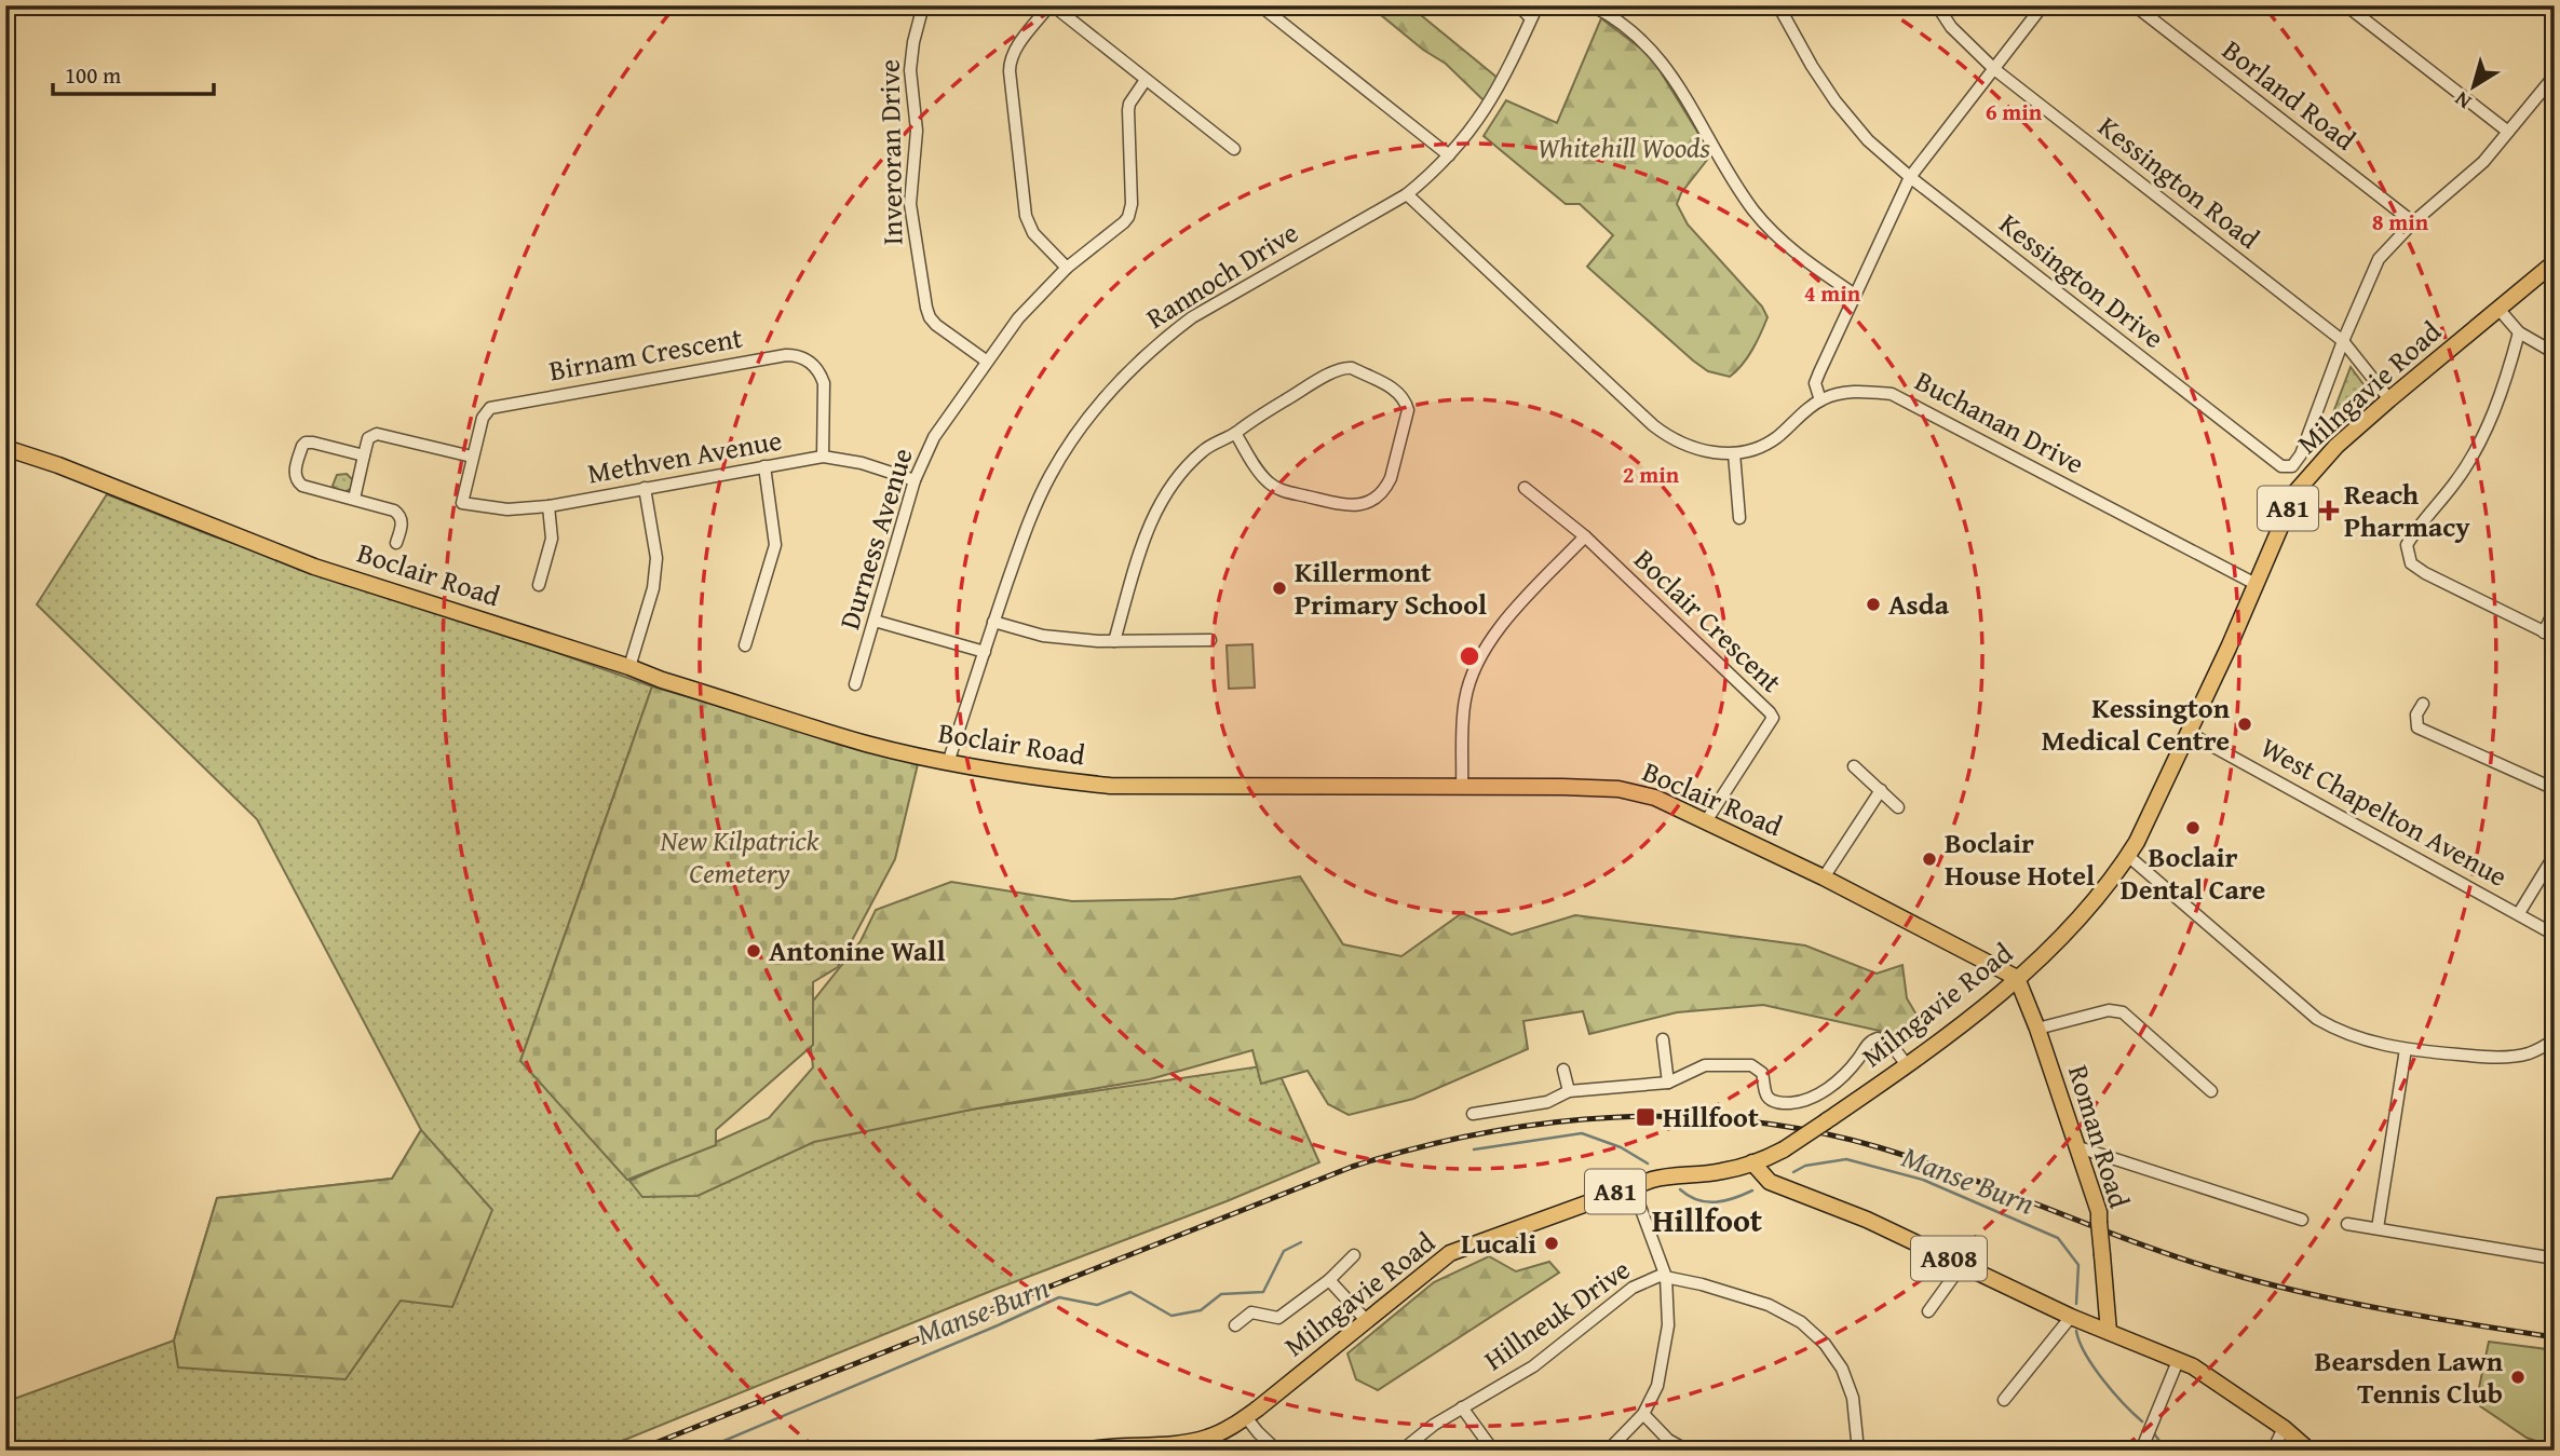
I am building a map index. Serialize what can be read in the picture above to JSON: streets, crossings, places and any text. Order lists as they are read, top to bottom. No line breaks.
{"streets":{"main road":["Milngavie Road","A81","Boclair Road","Roman Road","A808"],"street":["Borland Road","Inveroran Drive","Kessington Road","Rannoch Drive","Kessington Drive","Birnam Crescent","Buchanan Drive","Methven Avenue","Durness Avenue","Boclair Crescent","West Chapelton Avenue","Hillneuk Drive"]},"crossings":[["Inveroran Drive","Durness Avenue"],["Kessington Road","Kessington Drive"],["Kessington Road","Milngavie Road"],["Rannoch Drive","Buchanan Drive"],["Rannoch Drive","Boclair Road"],["Birnam Crescent","Methven Avenue"],["Milngavie Road","Buchanan Drive"],["Milngavie Road","Boclair Road"],["Milngavie Road","West Chapelton Avenue"],["Milngavie Road","Roman Road"],["Milngavie Road","A808"],["Methven Avenue","Durness Avenue"],["Boclair Road","Boclair Crescent"],["Boclair Road","Roman Road"],["Roman Road","A808"]],"districts":["Hillfoot"],"water":["Manse Burn"],"parks":["Whitehill Woods","New Kilpatrick Cemetery"],"places":{"health":["Reach Pharmacy"],"other":["Killermont Primary School","Asda","Kessington Medical Centre","Boclair Dental Care","Boclair House Hotel","Antonine Wall","Lucali","Bearsden Lawn Tennis Club"],"transit":["Hillfoot"]},"scale_bar":"100 m","north":"bottom left","rings":["6 min","8 min","4 min","2 min"]}
